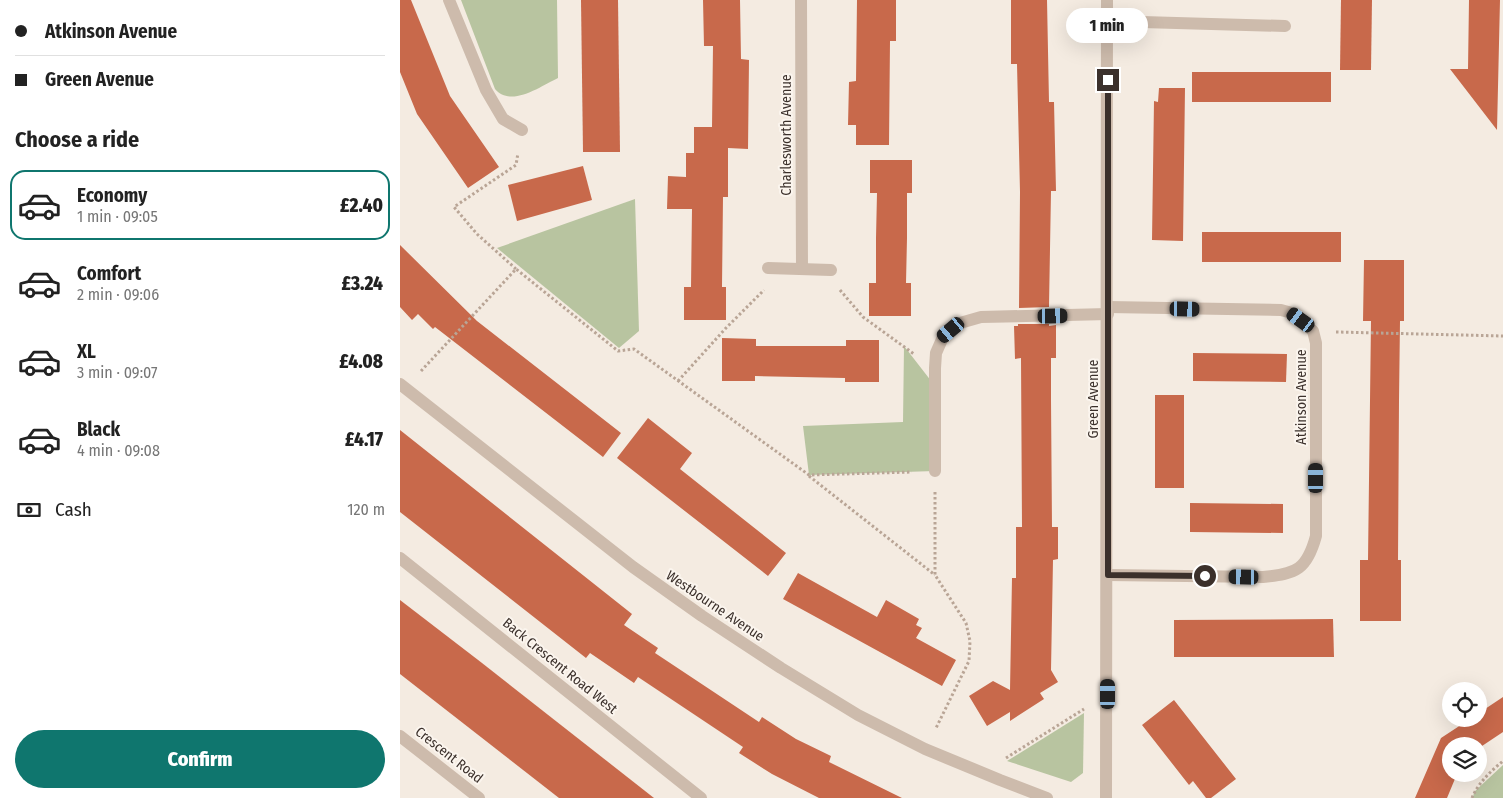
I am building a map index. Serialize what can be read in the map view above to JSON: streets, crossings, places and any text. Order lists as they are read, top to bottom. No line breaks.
{"streets":{"street":["Charlesworth Avenue","Atkinson Avenue","Green Avenue","Westbourne Avenue","Back Crescent Road West","Crescent Road"]},"crossings":[["Atkinson Avenue","Green Avenue"]],"page":{"banner":["Atkinson Avenue","Green Avenue"],"bubble":"1 min","heading":"Choose a ride","list":[{"name":"Economy","note":"1 min · 09:05","value":"£2.40"},{"name":"Comfort","note":"2 min · 09:06","value":"£3.24"},{"name":"XL","note":"3 min · 09:07","value":"£4.08"},{"name":"Black","note":"4 min · 09:08","value":"£4.17"}],"pay":["Cash","120 m"],"buttons":"Confirm"}}
